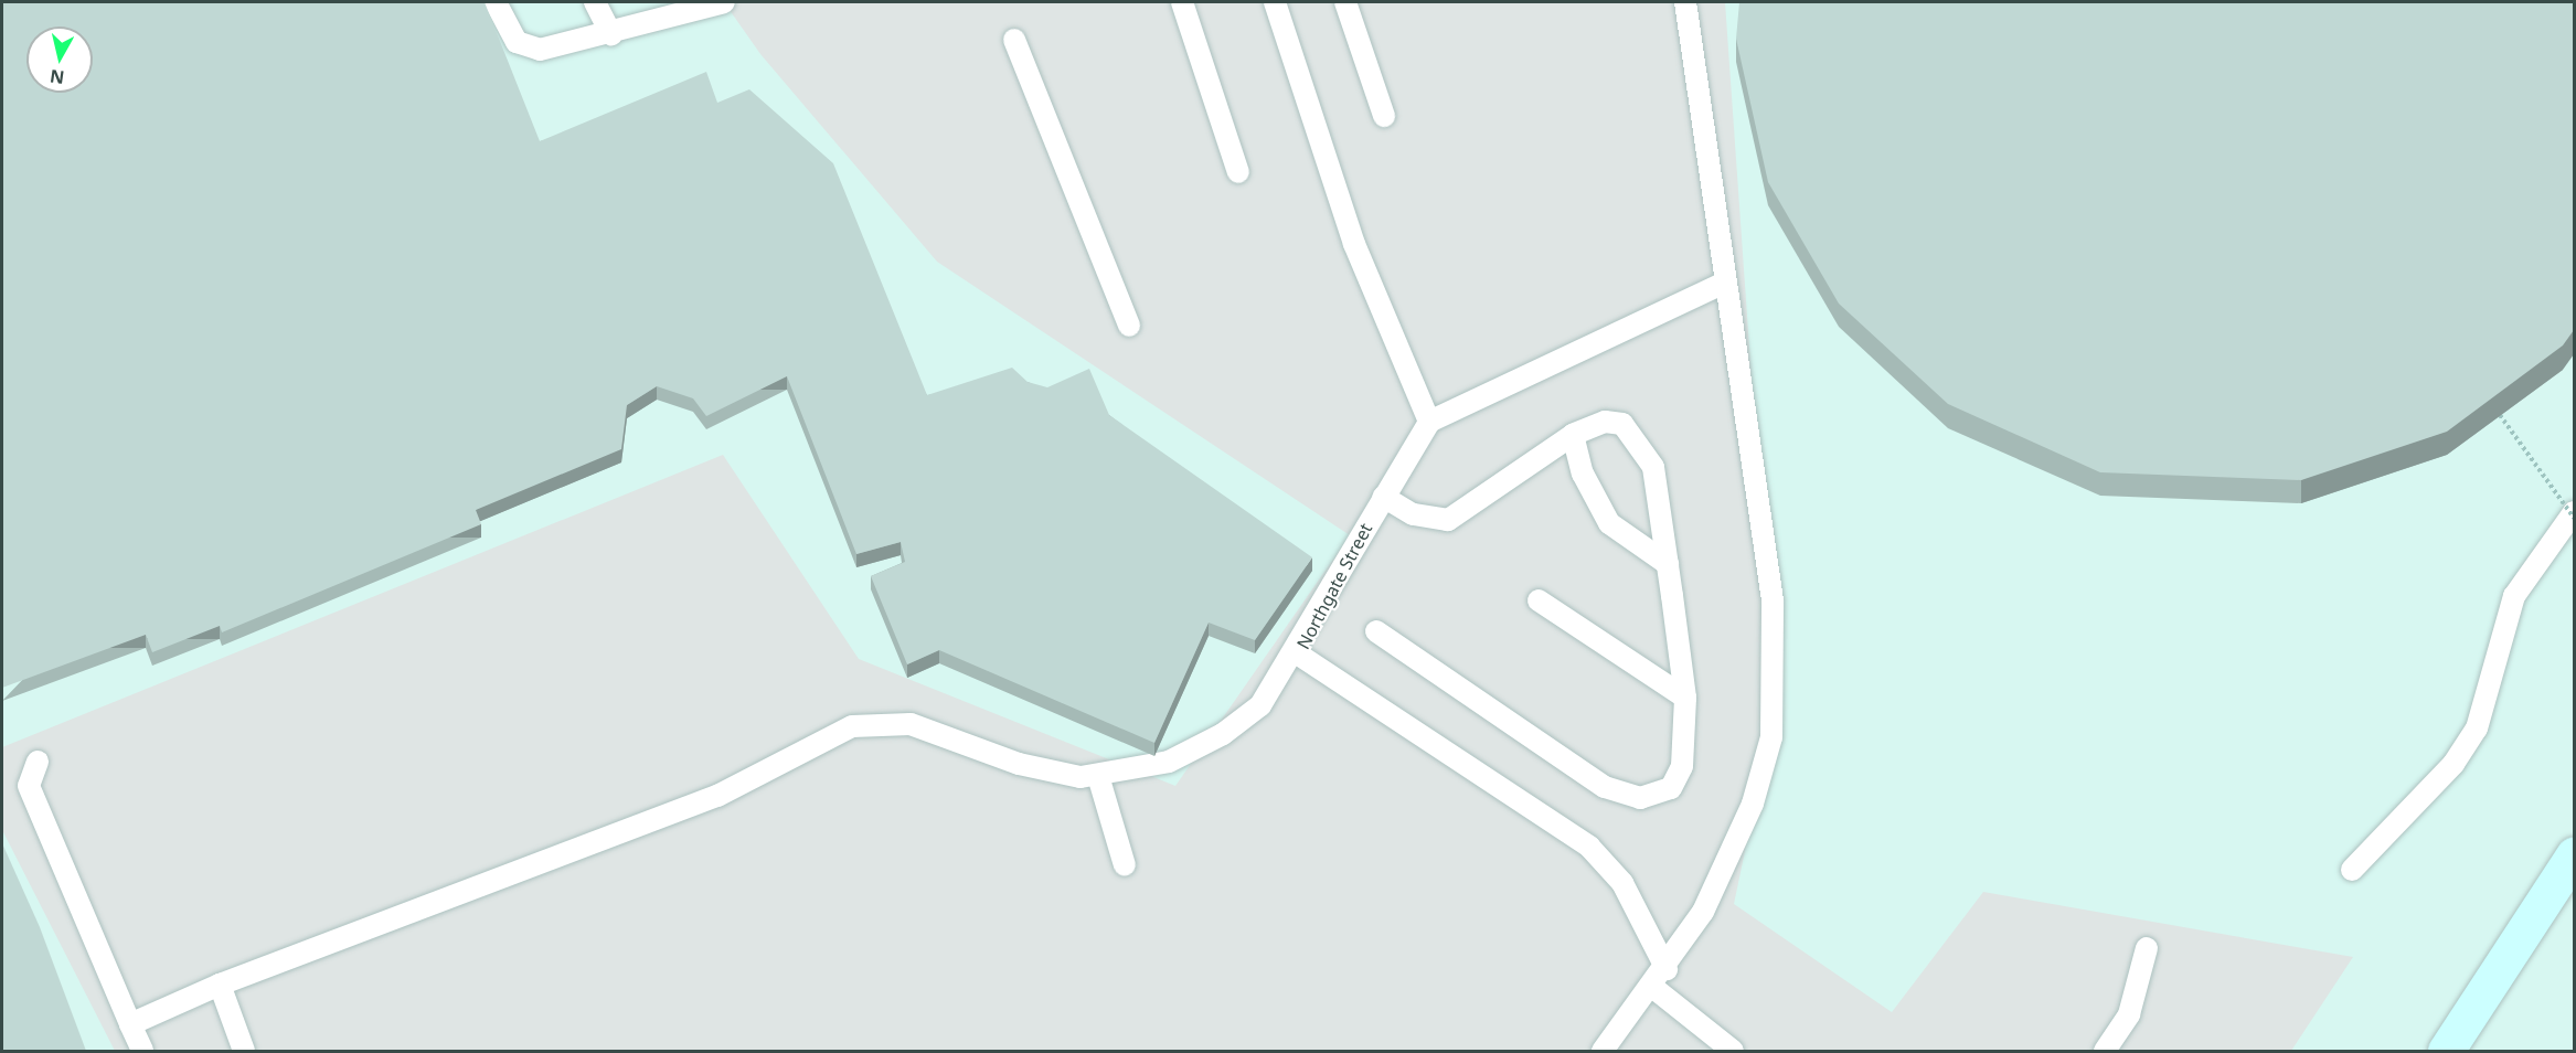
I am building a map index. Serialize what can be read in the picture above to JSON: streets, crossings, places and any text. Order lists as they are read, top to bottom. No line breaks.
{"streets":{"lane":["Northgate Street"]},"north":"bottom"}
